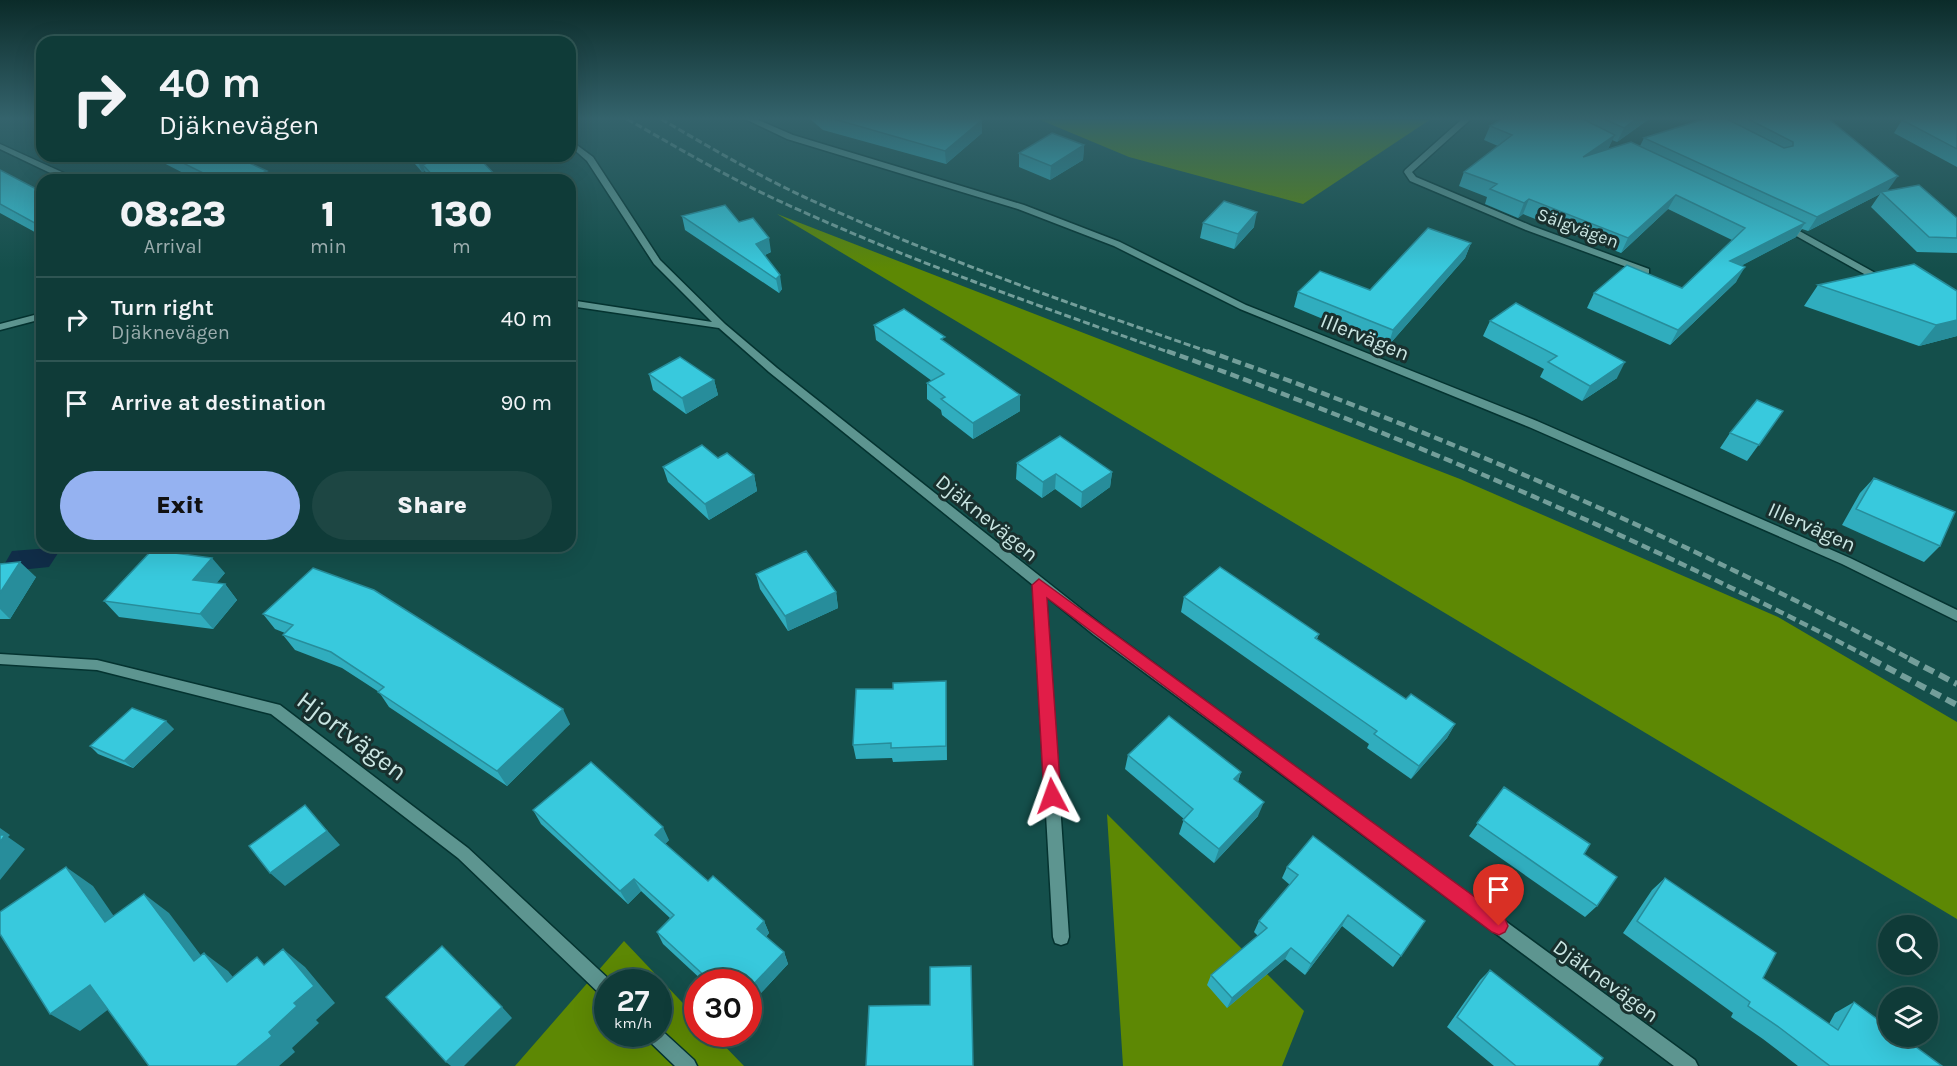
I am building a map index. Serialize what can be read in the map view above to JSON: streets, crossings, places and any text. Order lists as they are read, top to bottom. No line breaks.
{"streets":{"street":["Sälgvägen","Illervägen","Djäknevägen","Hjortvägen"]},"page":{"turn":["40 m","Djäknevägen"],"eta":["08:23","Arrival","1","min","130","m"],"list":[{"name":"Turn right","note":"Djäknevägen","value":"40 m"},{"name":"Arrive at destination","value":"90 m"}],"buttons":["Exit","Share"],"speed":"27 km/h","limit":"30"}}
